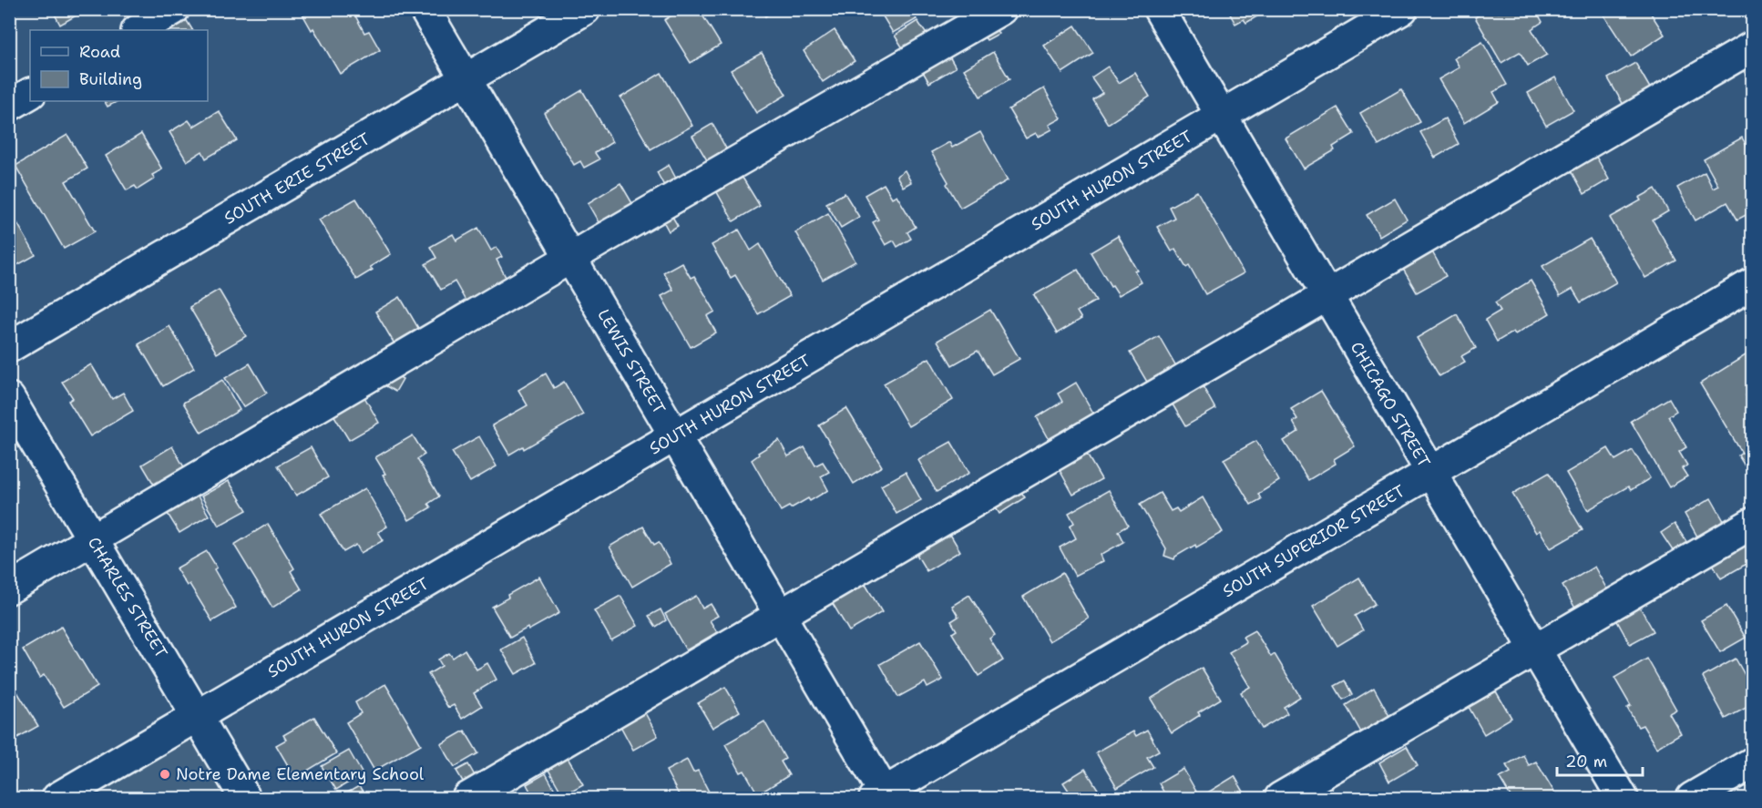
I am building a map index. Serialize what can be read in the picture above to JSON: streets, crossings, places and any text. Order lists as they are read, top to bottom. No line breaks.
{"streets":{"street":["SOUTH ERIE STREET","SOUTH HURON STREET","LEWIS STREET","CHICAGO STREET","SOUTH SUPERIOR STREET","CHARLES STREET"]},"crossings":[["SOUTH ERIE STREET","LEWIS STREET"],["SOUTH HURON STREET","LEWIS STREET"],["SOUTH HURON STREET","CHICAGO STREET"],["SOUTH HURON STREET","CHARLES STREET"],["LEWIS STREET","SOUTH SUPERIOR STREET"],["CHICAGO STREET","SOUTH SUPERIOR STREET"]],"places":["Notre Dame Elementary School"],"legend":["Road","Building"],"scale_bar":"20 m"}
